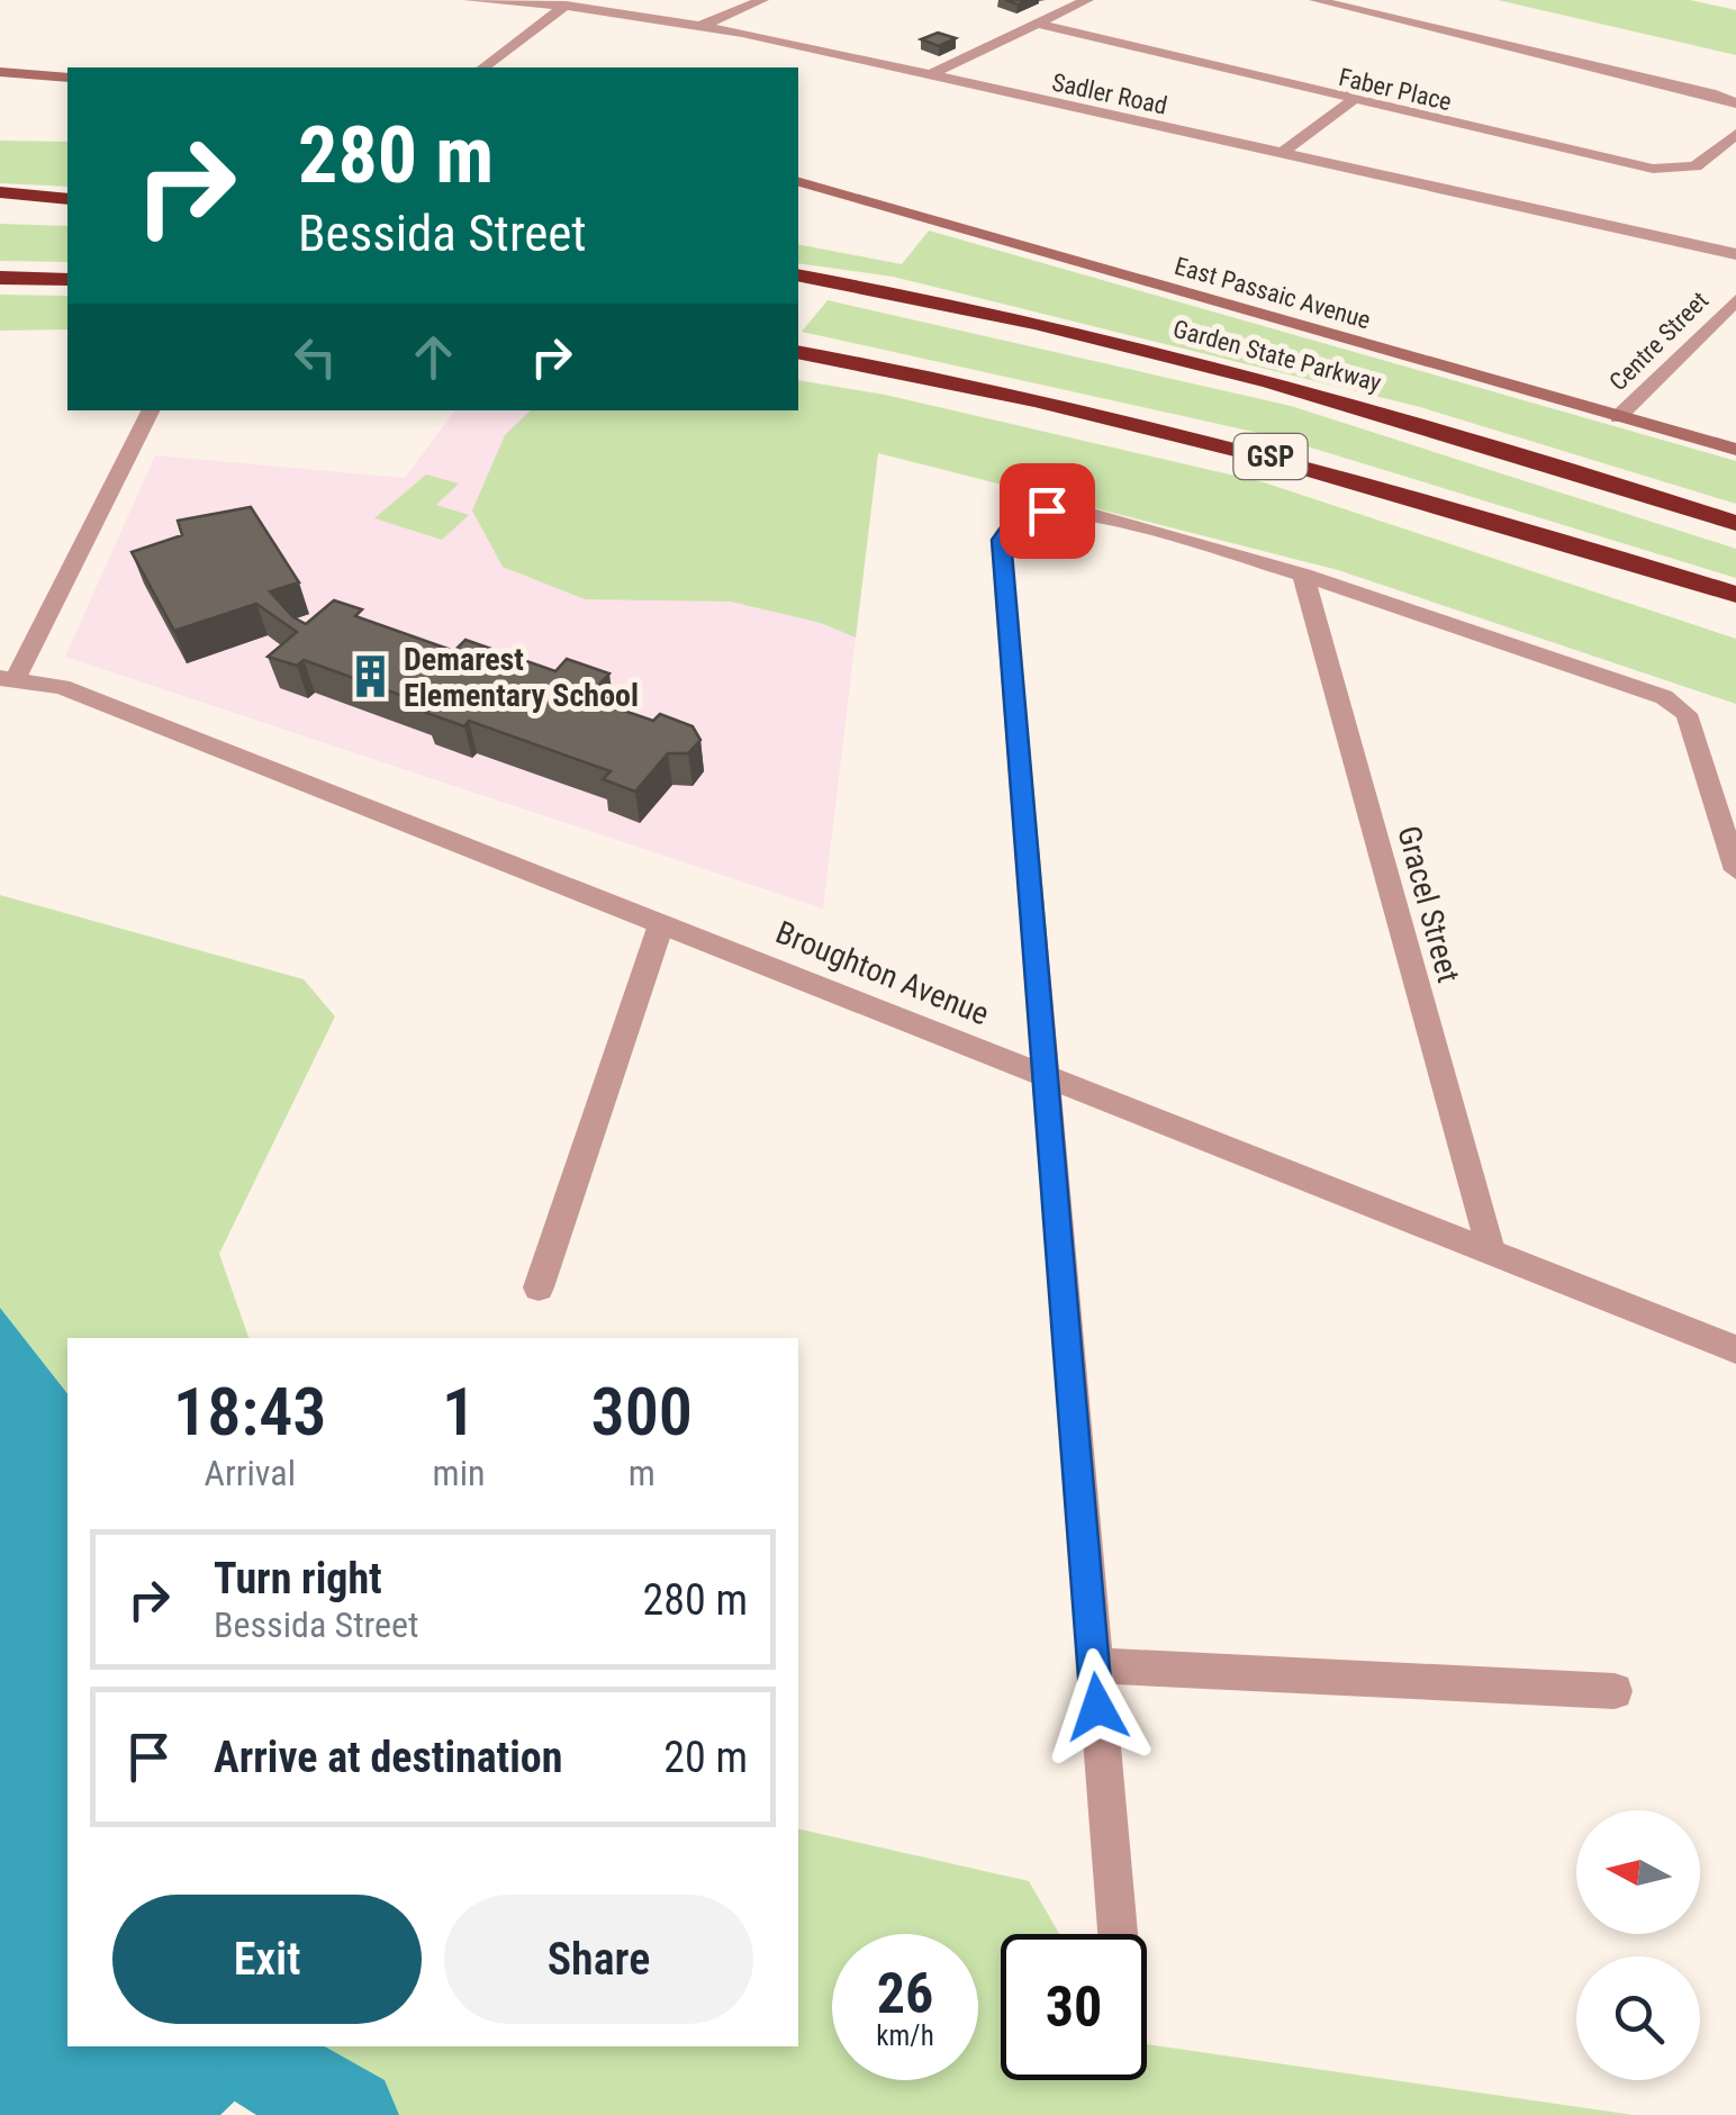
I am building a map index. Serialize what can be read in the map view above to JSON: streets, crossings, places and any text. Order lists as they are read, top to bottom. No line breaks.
{"streets":{"highway":["Garden State Parkway","GSP"],"main road":["East Passaic Avenue"],"street":["Faber Place","Sadler Road","Centre Street","Gracel Street","Broughton Avenue"]},"crossings":[["East Passaic Avenue","Centre Street"],["Gracel Street","Broughton Avenue"]],"places":{"building":["Demarest Elementary School"]},"north":"left","page":{"turn":["280 m","Bessida Street"],"eta":["18:43","Arrival","1","min","300","m"],"list":[{"name":"Turn right","note":"Bessida Street","value":"280 m"},{"name":"Arrive at destination","value":"20 m"}],"buttons":["Exit","Share"],"speed":"26 km/h","limit":"30"}}
